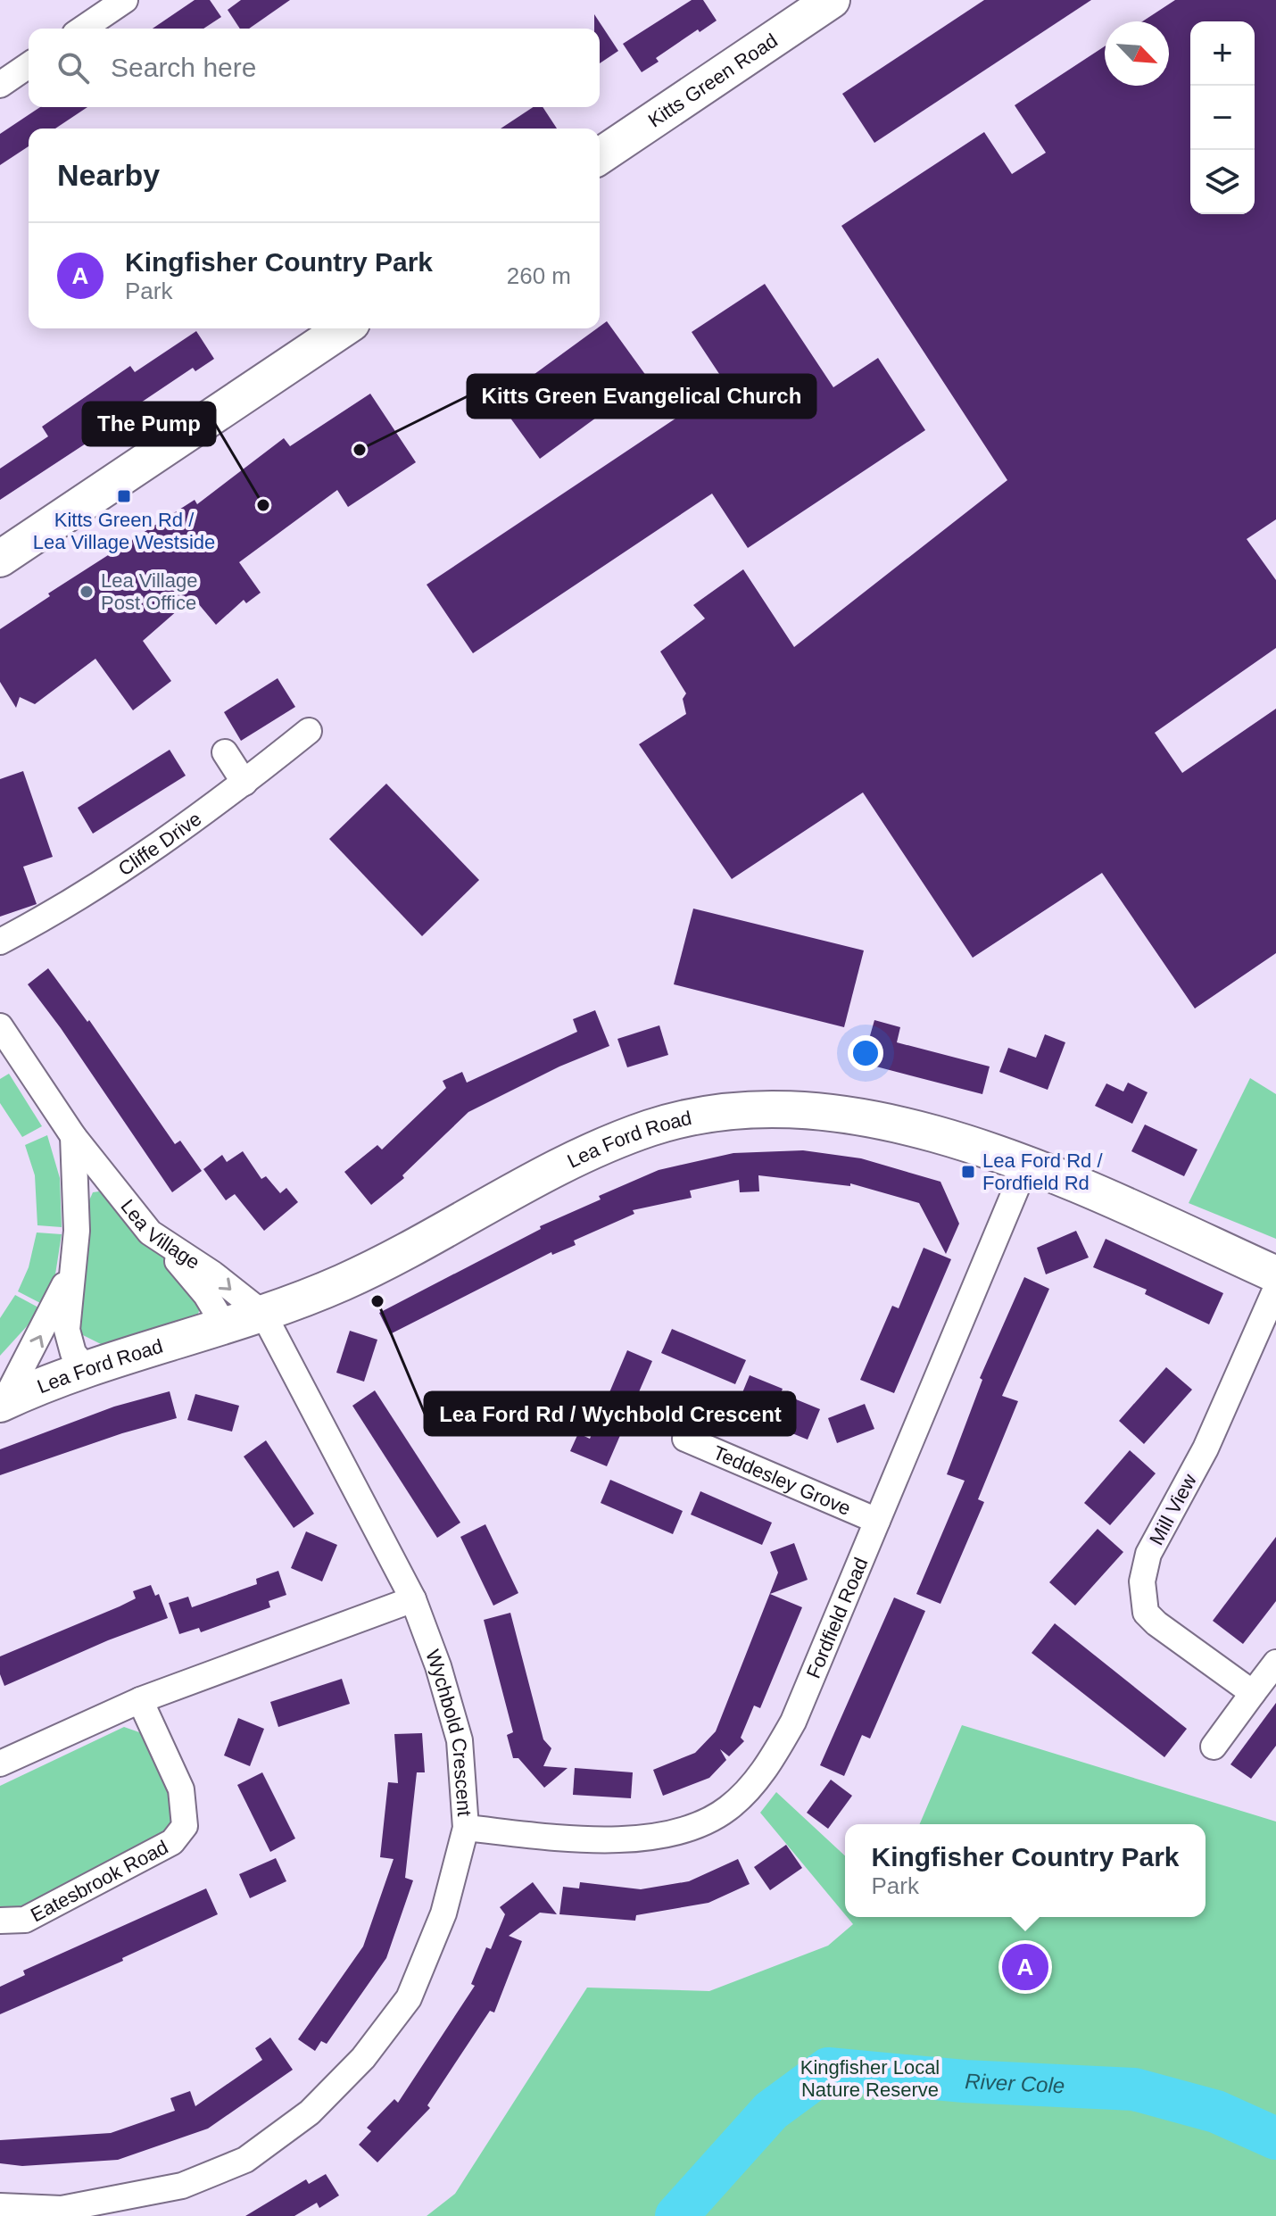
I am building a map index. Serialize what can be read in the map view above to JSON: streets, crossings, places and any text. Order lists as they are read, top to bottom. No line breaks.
{"streets":{"street":["Kitts Green Road","Cliffe Drive","Lea Ford Road","Lea Village","Teddesley Grove","Mill View","Fordfield Road","Wychbold Crescent","Eatesbrook Road"]},"crossings":[["Lea Ford Road","Lea Village"],["Lea Ford Road","Fordfield Road"],["Lea Ford Road","Wychbold Crescent"],["Lea Village","Wychbold Crescent"],["Teddesley Grove","Fordfield Road"],["Fordfield Road","Wychbold Crescent"]],"water":["River Cole"],"parks":["Kingfisher Local Nature Reserve"],"places":{"other":["Kitts Green Evangelical Church","The Pump","Lea Village Post Office","Lea Ford Rd / Wychbold Crescent"],"transit":["Kitts Green Rd / Lea Village Westside","Lea Ford Rd / Fordfield Rd"]},"north":"bottom right","page":{"map_buttons":["+","−"],"search":"Search here","heading":"Nearby","list":[{"mark":"A","name":"Kingfisher Country Park","note":"Park","value":"260 m"}],"popup":["Kingfisher Country Park","Park"],"pins":"A"}}
